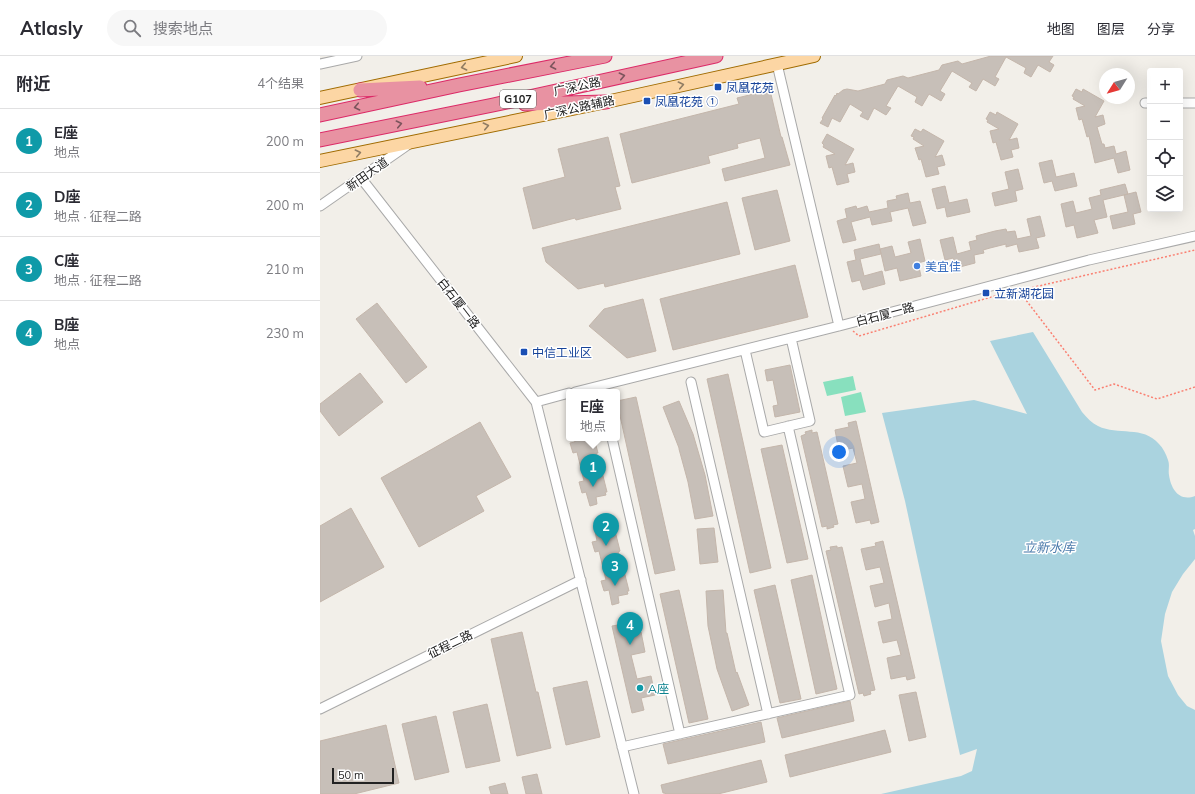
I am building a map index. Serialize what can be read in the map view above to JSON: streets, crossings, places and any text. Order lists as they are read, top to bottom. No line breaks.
{"streets":{"highway":["广深公路","G107"],"main road":["广深公路辅路"],"street":["新田大道","白石厦一路","征程二路"]},"crossings":[["广深公路辅路","新田大道"],["新田大道","白石厦一路"]],"water":["立新水库"],"places":{"transit":["凤凰花苑","凤凰花苑 ①","立新湖花园","中信工业区"],"other":["美宜佳","A座"]},"scale_bar":"50 m","north":"bottom left","page":{"header":"Atlasly","search":"搜索地点","nav":["地图","图层","分享"],"heading":["附近","4个结果"],"map_buttons":["+","−"],"list":[{"mark":"1","name":"E座","note":"地点","value":"200 m"},{"mark":"2","name":"D座","note":"地点 · 征程二路","value":"200 m"},{"mark":"3","name":"C座","note":"地点 · 征程二路","value":"210 m"},{"mark":"4","name":"B座","note":"地点","value":"230 m"}],"popup":["E座","地点"],"pins":["1","2","3","4"],"scale":"50 m"}}
